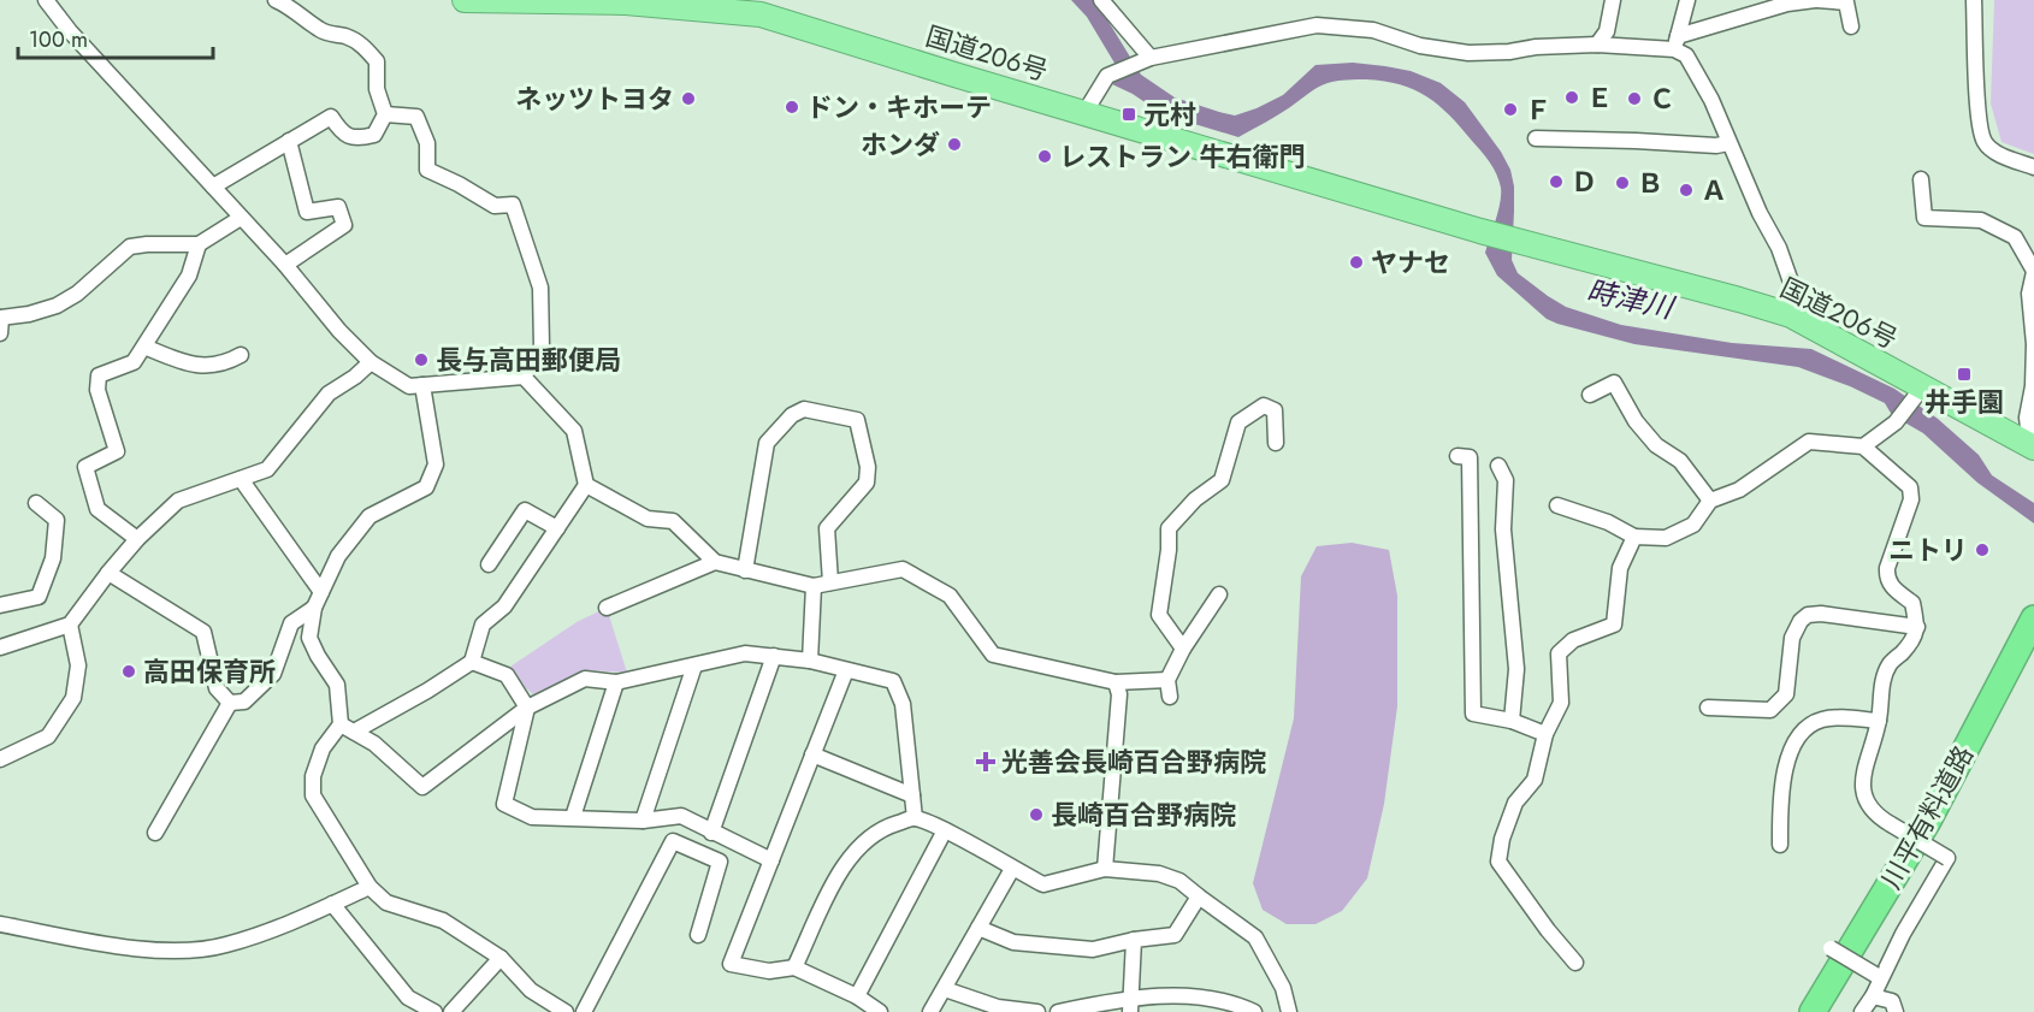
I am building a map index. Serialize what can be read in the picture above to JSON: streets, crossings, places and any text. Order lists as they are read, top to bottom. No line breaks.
{"streets":{"highway":["国道206号","川平有料道路"]},"water":["時津川"],"places":{"other":["Ｅ","ネッツトヨタ","Ｃ","ドン・キホーテ","Ｆ","ホンダ","レストラン 牛右衛門","Ｄ","Ｂ","Ａ","ヤナセ","長与高田郵便局","ニトリ","高田保育所","長崎百合野病院"],"transit":["元村","井手園"],"health":["光善会長崎百合野病院"]},"scale_bar":"100 m"}
